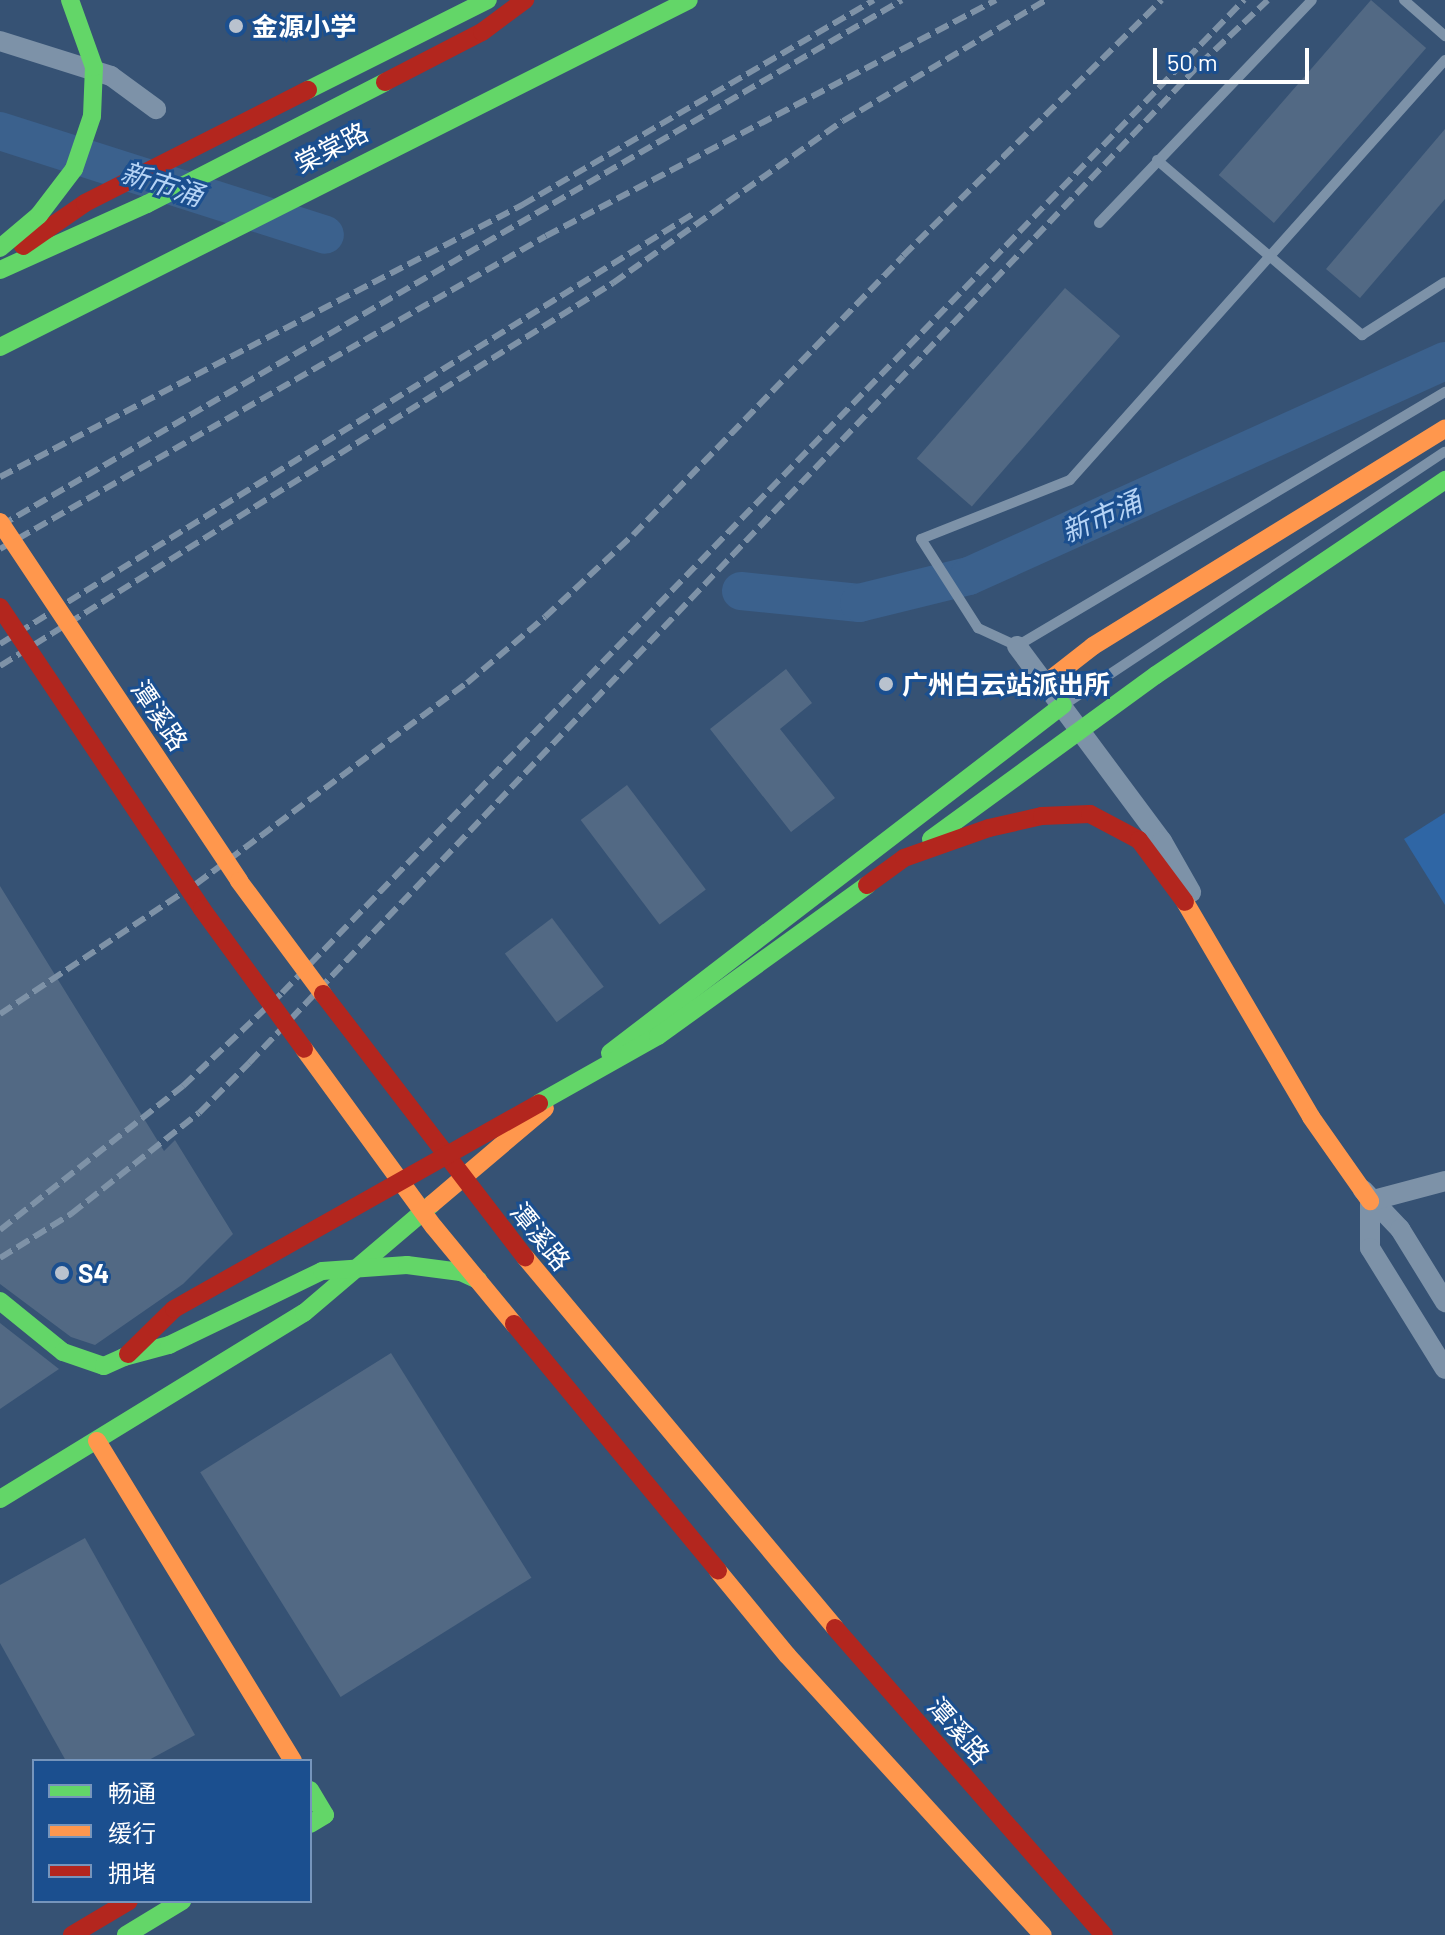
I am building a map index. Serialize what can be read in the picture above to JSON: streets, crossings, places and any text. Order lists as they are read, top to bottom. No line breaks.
{"streets":{"street":["棠棠路","潭溪路"]},"water":["新市涌"],"places":["金源小学","广州白云站派出所","S4"],"legend":["畅通","缓行","拥堵"],"scale_bar":"50 m"}
